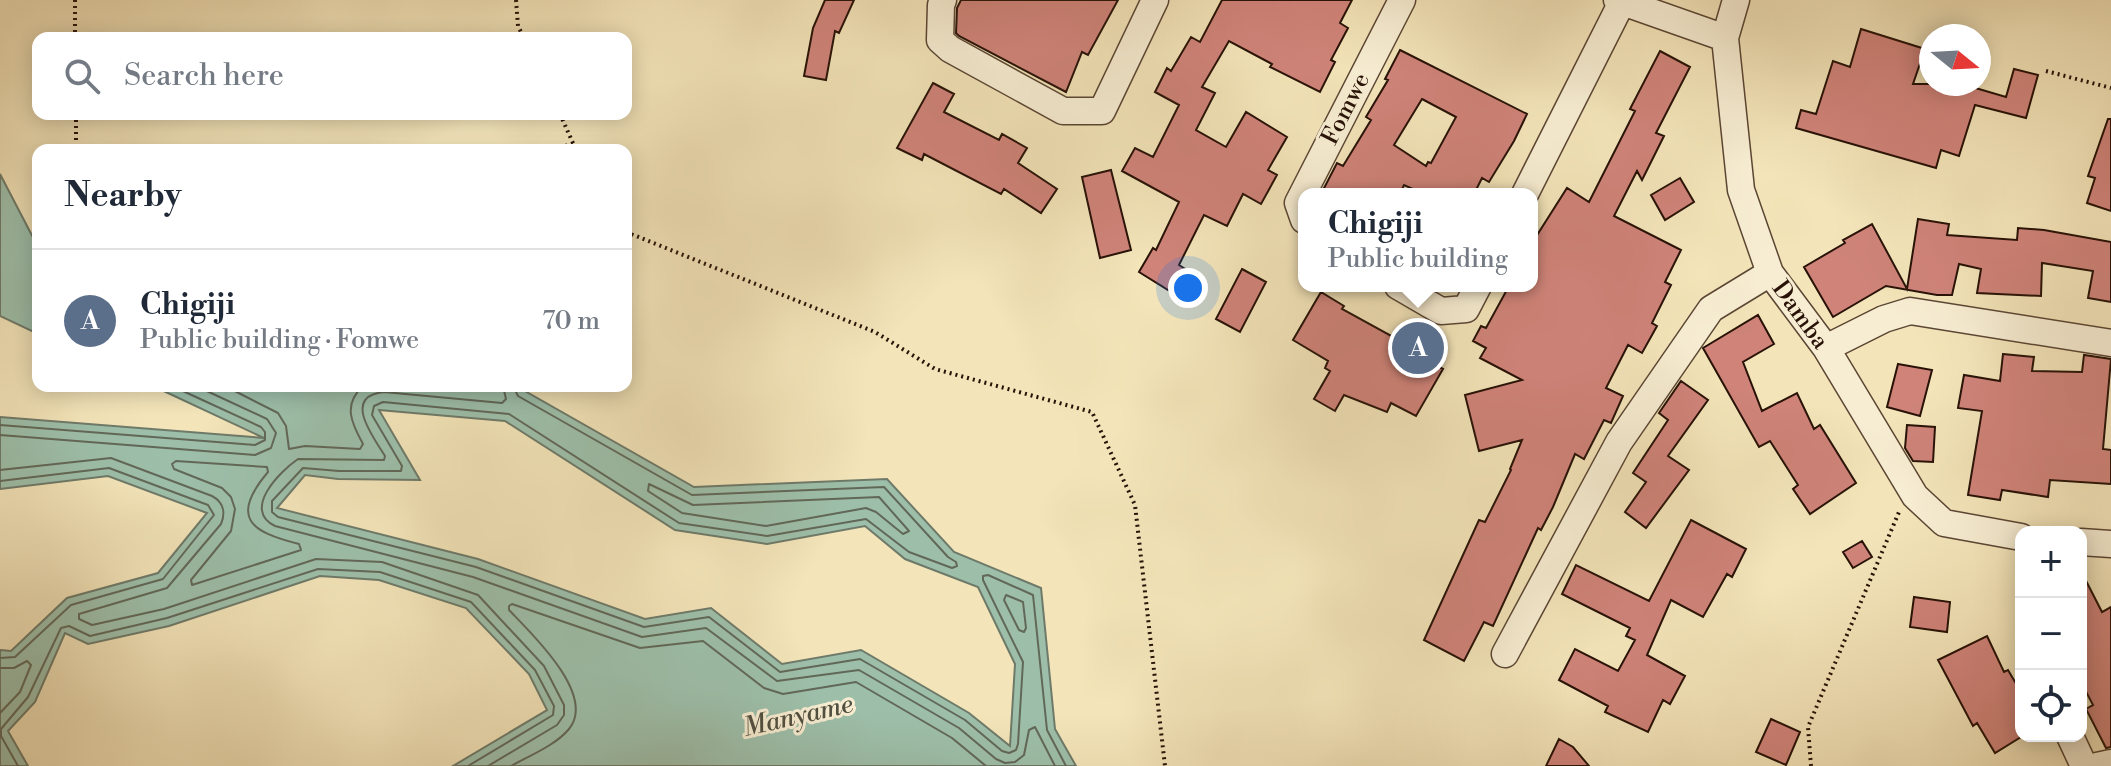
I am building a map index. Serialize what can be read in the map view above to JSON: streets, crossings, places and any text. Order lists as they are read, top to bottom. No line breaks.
{"streets":{"street":["Fomwe","Damba"]},"water":["Manyame"],"north":"right","page":{"search":"Search here","heading":"Nearby","popup":["Chigiji","Public building"],"list":[{"mark":"A","name":"Chigiji","note":"Public building · Fomwe","value":"70 m"}],"pins":"A","map_buttons":["+","−"]}}
